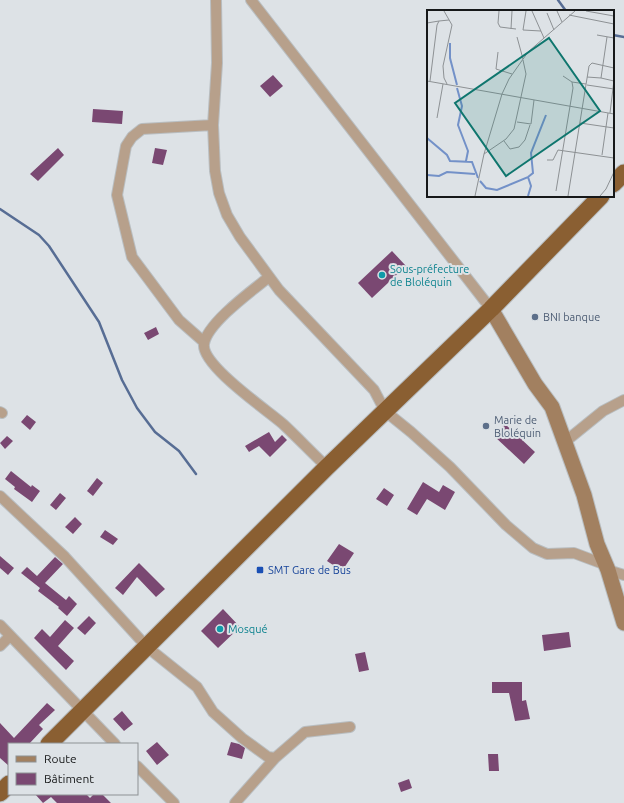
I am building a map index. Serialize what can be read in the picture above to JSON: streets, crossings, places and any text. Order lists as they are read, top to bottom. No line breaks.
{"places":{"other":["Sous-préfecture de Bloléquin","BNI banque","Marie de Bloléquin","Mosqué"],"transit":["SMT Gare de Bus"]},"legend":["Route","Bâtiment"]}
